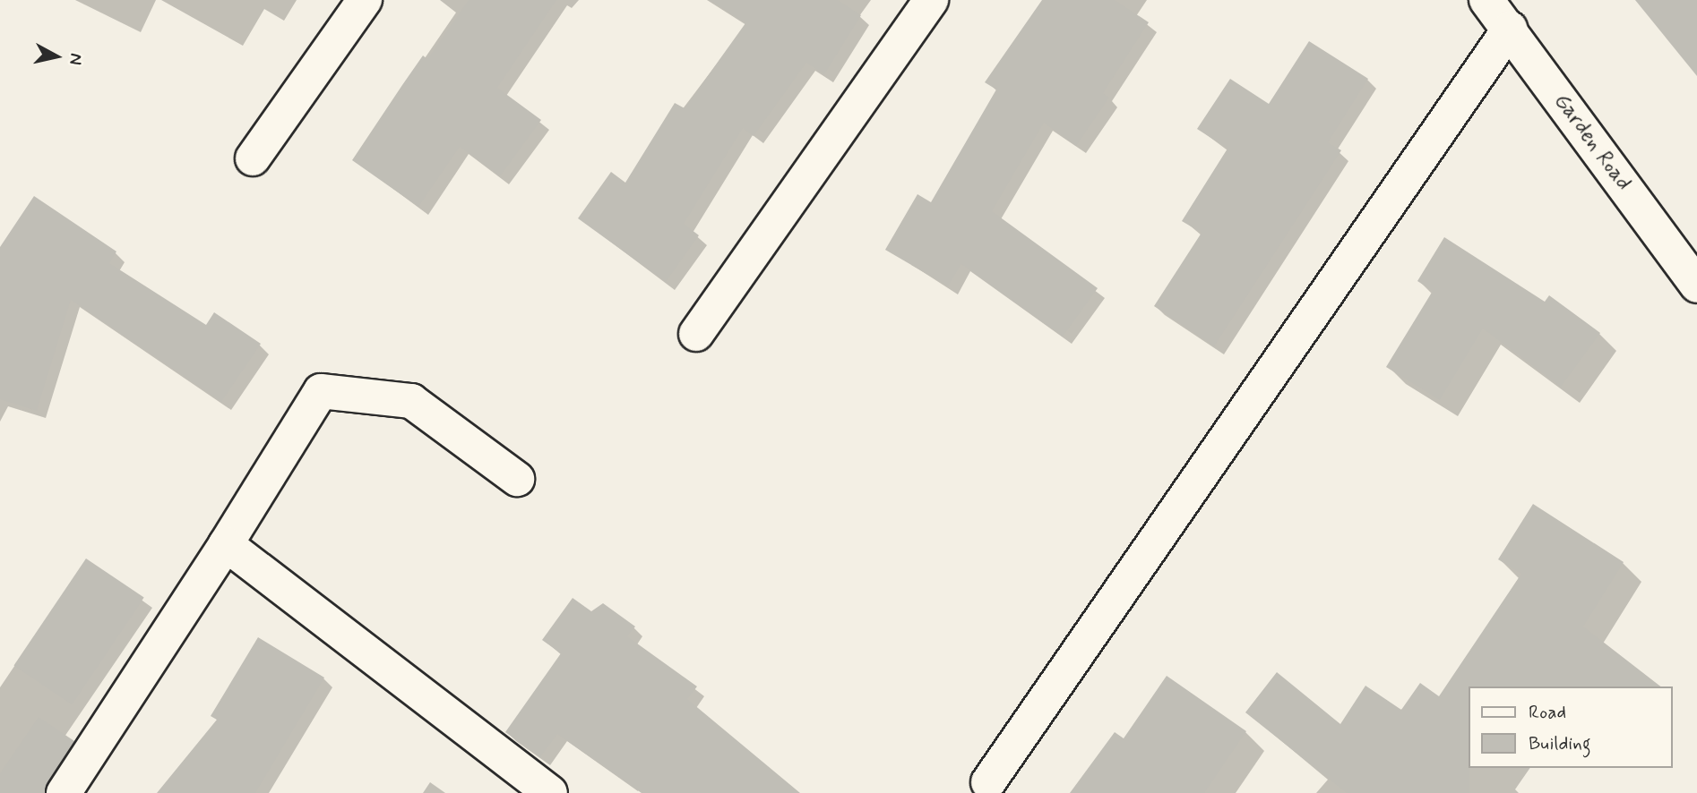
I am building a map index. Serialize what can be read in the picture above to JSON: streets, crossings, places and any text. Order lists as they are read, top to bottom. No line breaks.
{"streets":{"street":["Garden Road"]},"legend":["Road","Building"],"north":"right"}
